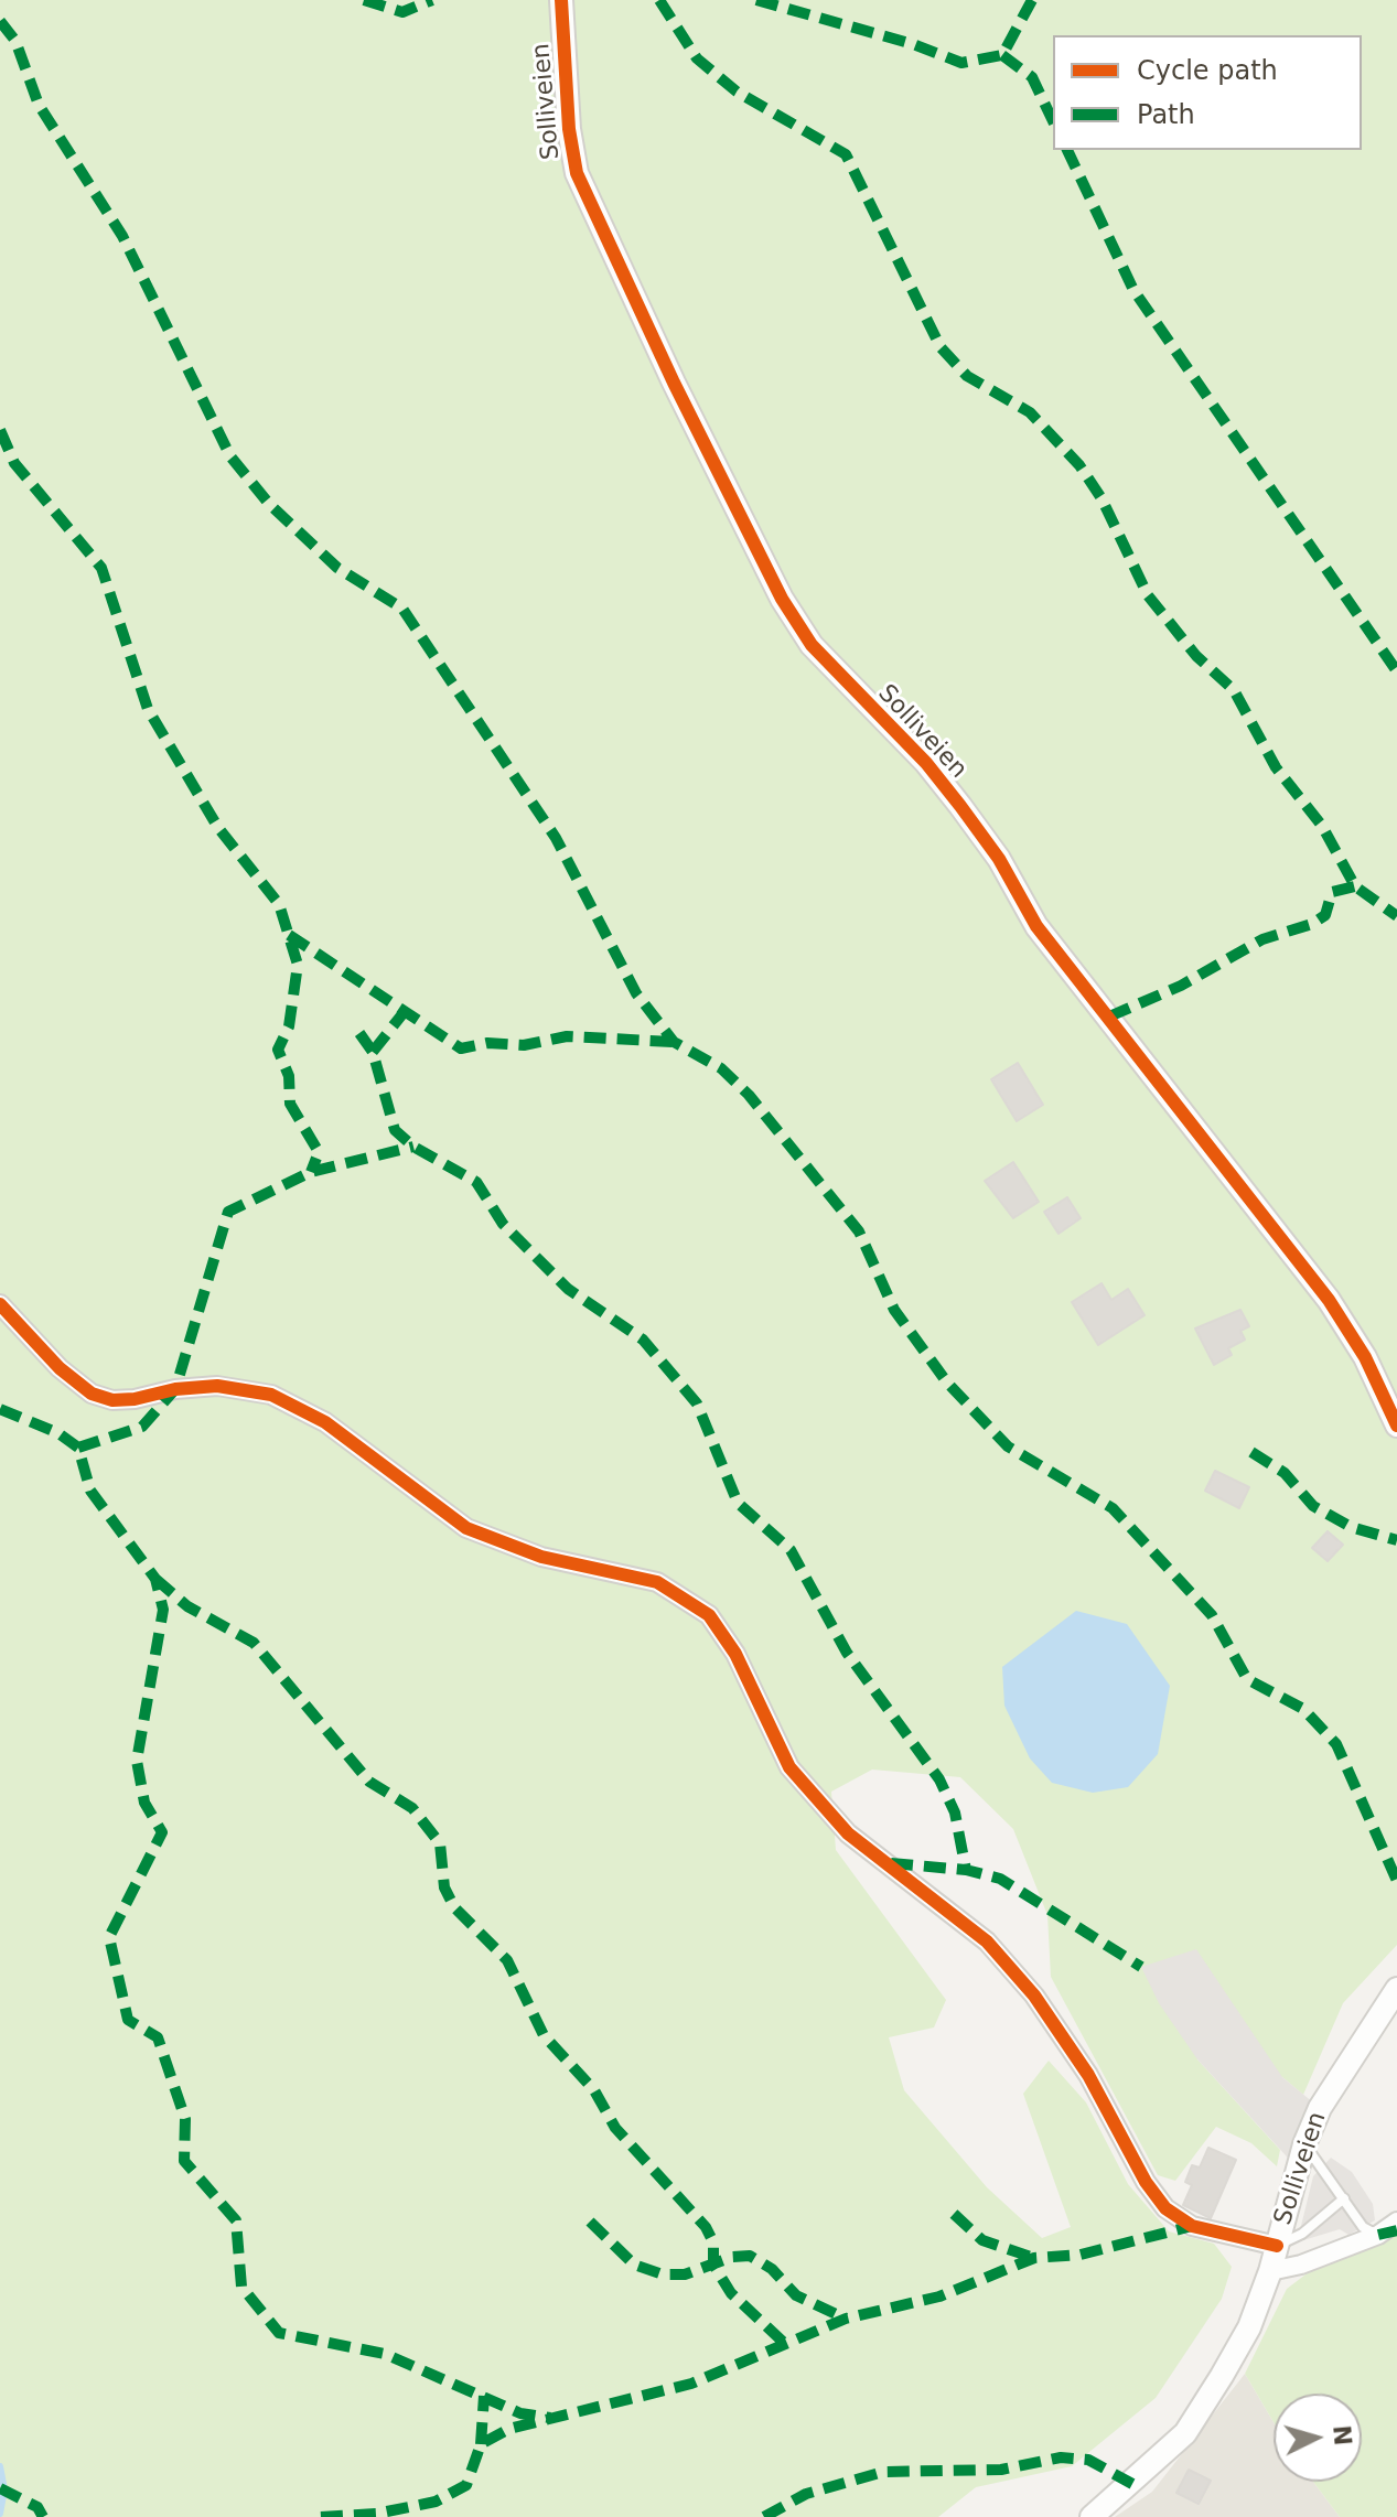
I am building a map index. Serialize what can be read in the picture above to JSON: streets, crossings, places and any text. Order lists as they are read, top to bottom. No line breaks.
{"streets":{"street":["Solliveien"]},"legend":["Cycle path","Path"],"north":"right"}
